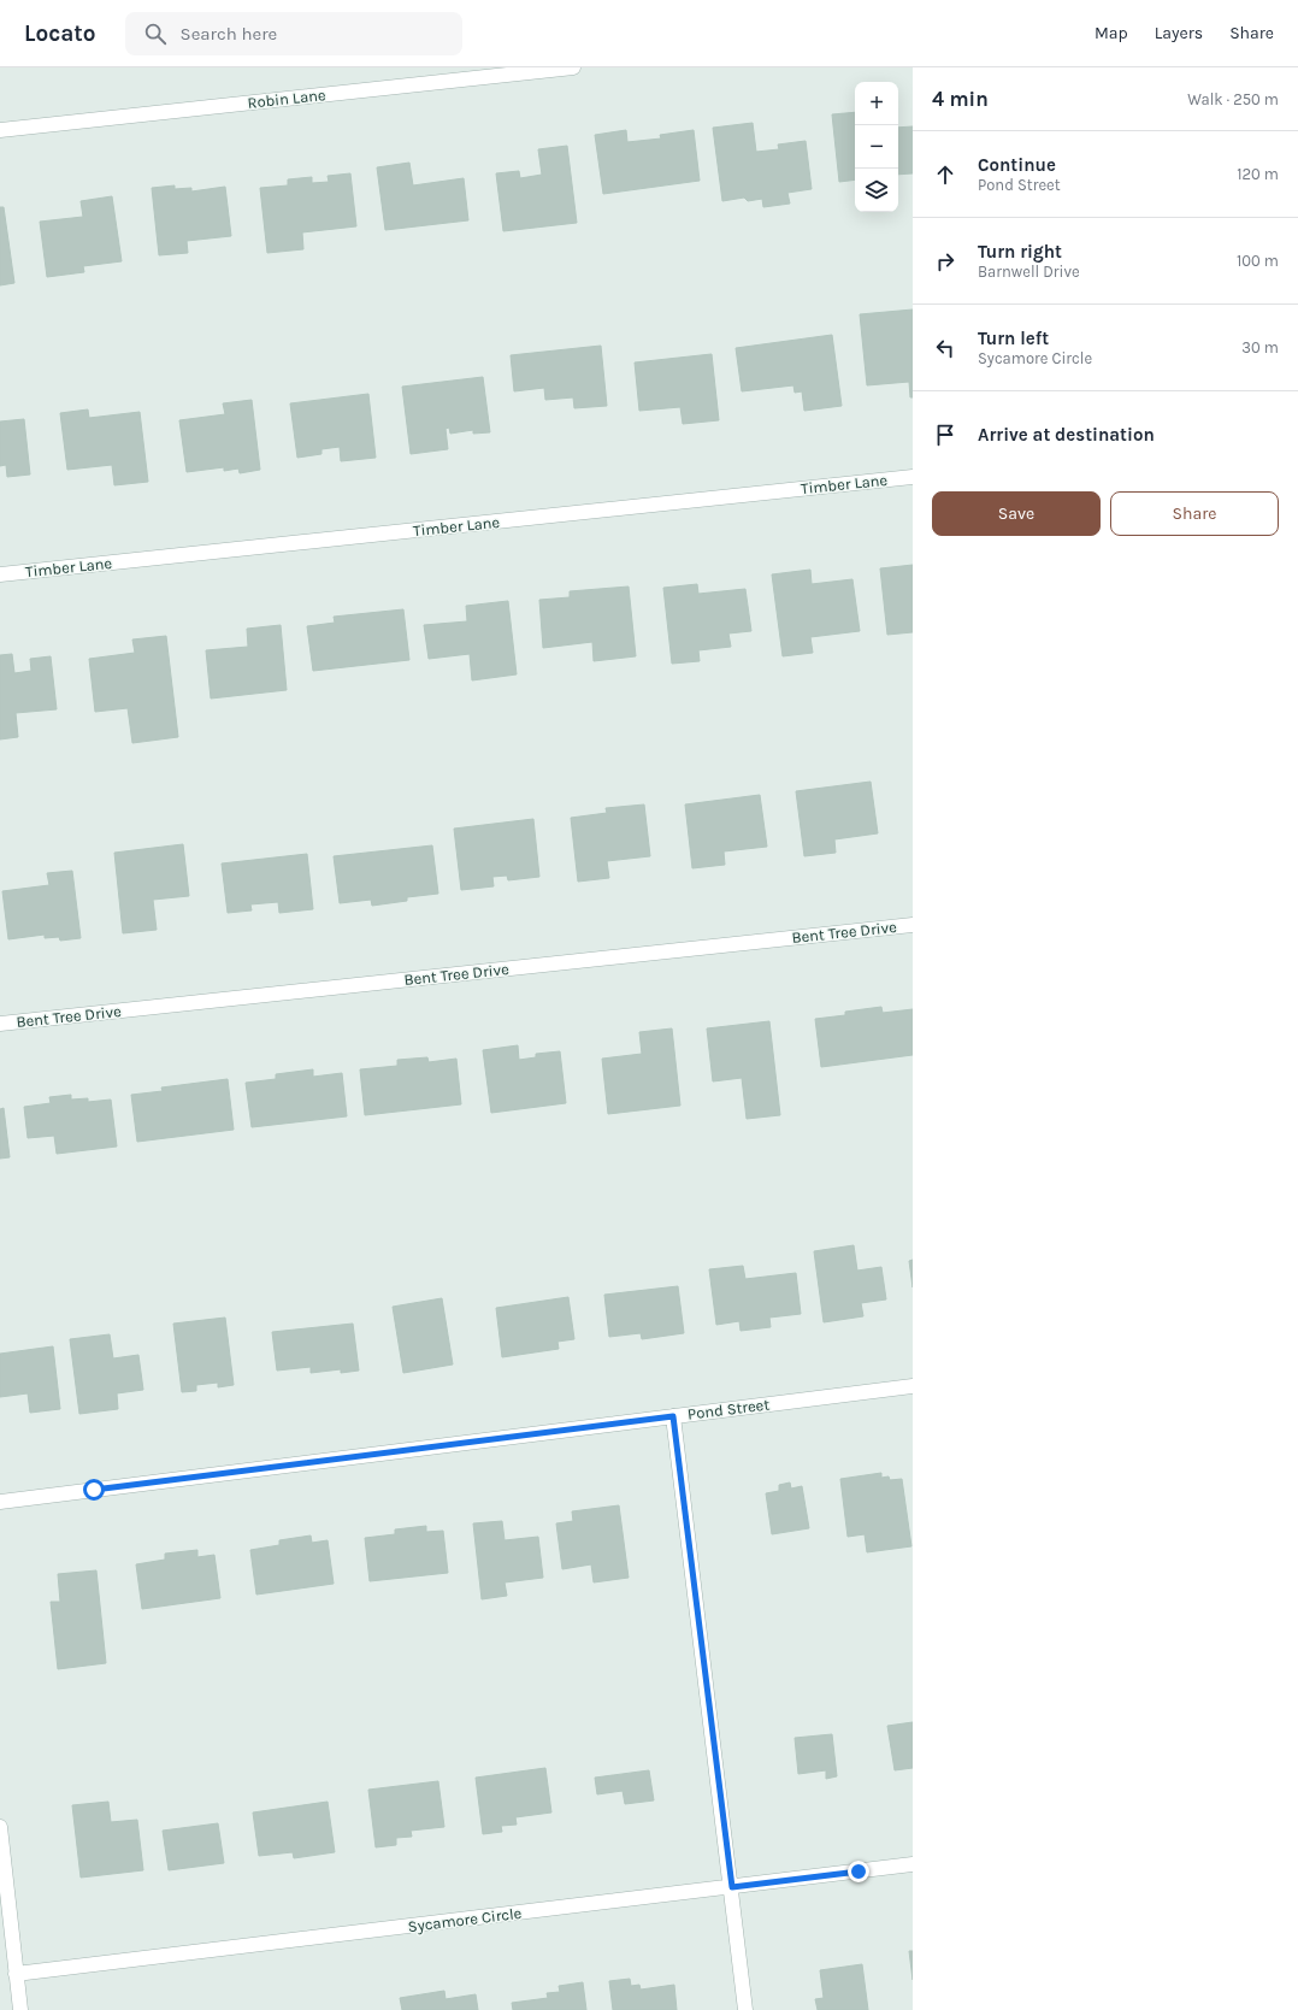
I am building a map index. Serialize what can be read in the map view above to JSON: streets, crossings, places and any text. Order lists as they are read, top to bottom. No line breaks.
{"streets":{"street":["Robin Lane","Timber Lane","Bent Tree Drive","Pond Street","Sycamore Circle"]},"page":{"header":"Locato","search":"Search here","nav":["Map","Layers","Share"],"heading":["4 min","Walk · 250 m"],"map_buttons":["+","−"],"list":[["Continue","Pond Street","120 m"],["Turn right","Barnwell Drive","100 m"],["Turn left","Sycamore Circle","30 m"],"Arrive at destination"],"buttons":["Save","Share"]}}
